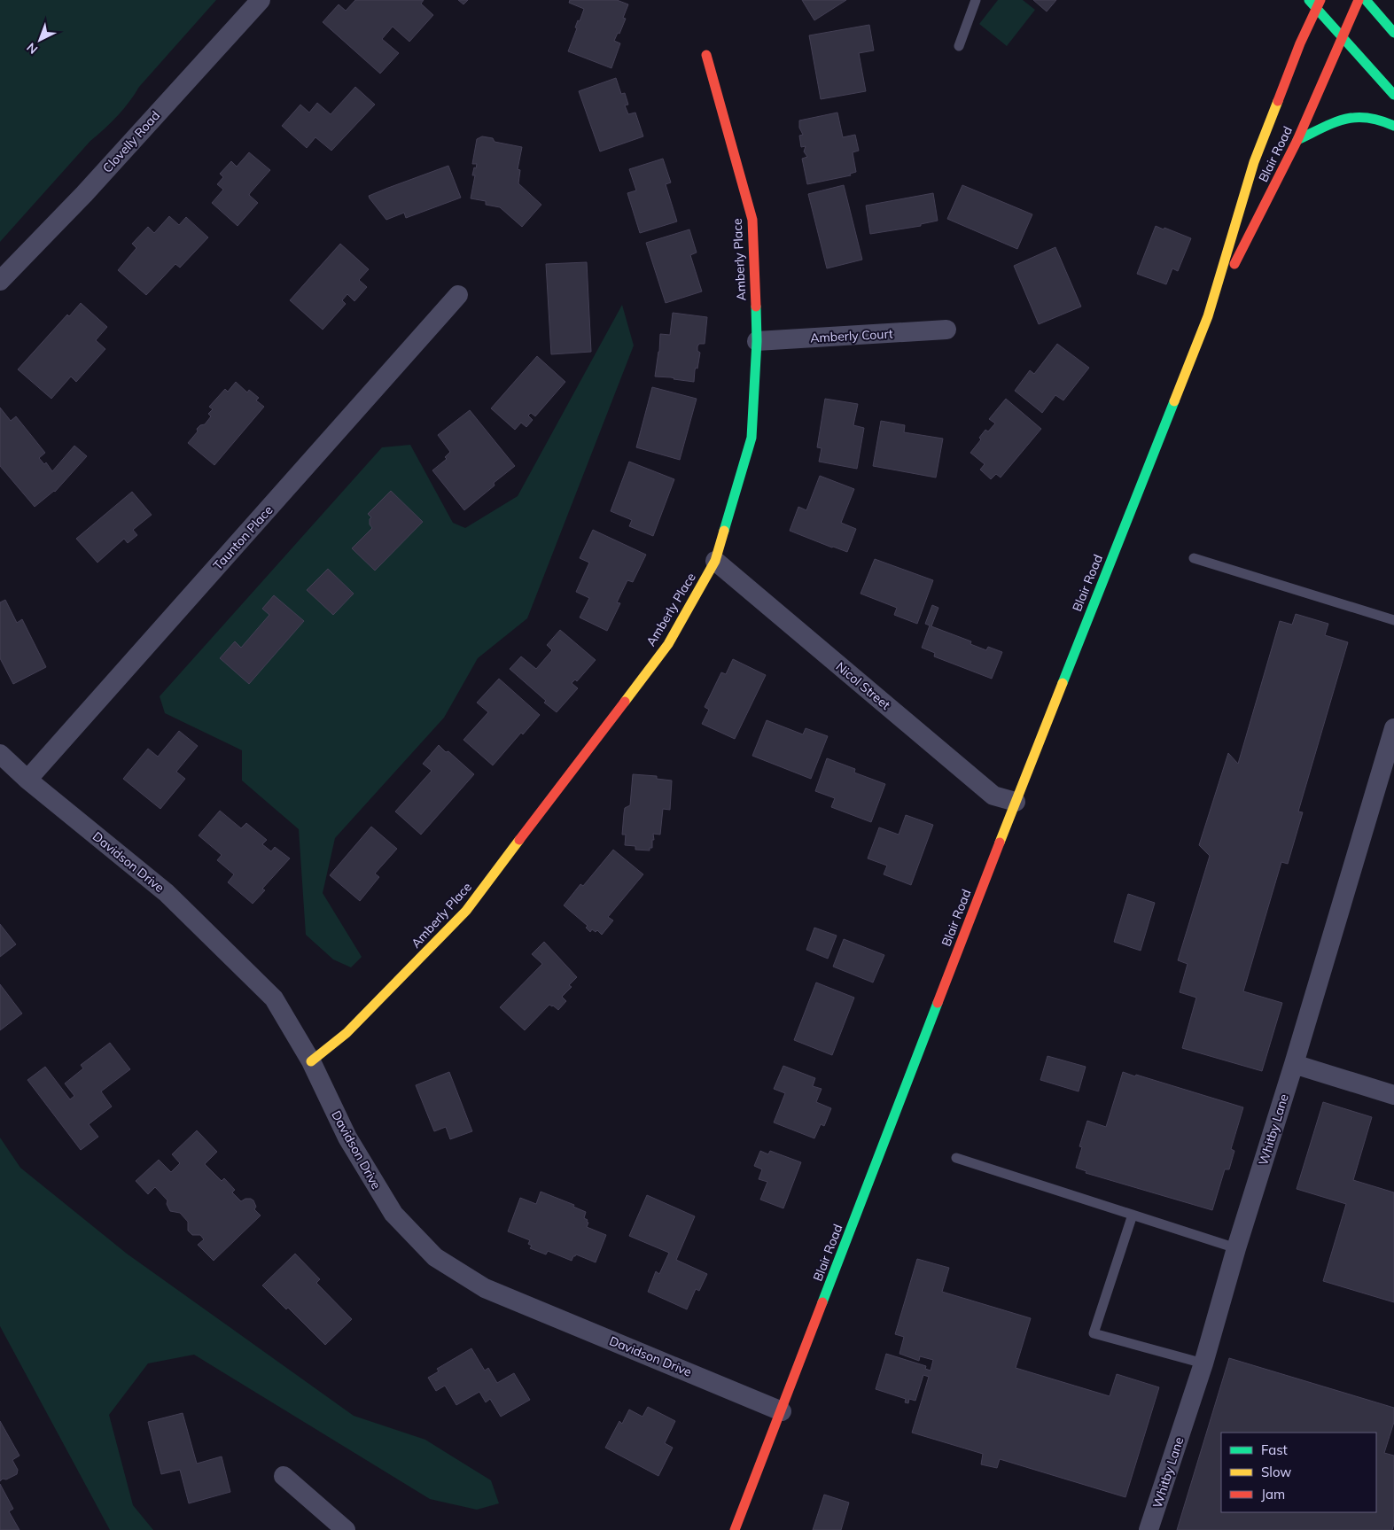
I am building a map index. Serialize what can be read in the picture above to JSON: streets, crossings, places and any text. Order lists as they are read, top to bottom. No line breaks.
{"streets":{"street":["Clovelly Road","Blair Road","Amberly Place","Amberly Court","Taunton Place","Nicol Street","Davidson Drive","Whitby Lane"]},"crossings":[["Blair Road","Nicol Street"],["Blair Road","Davidson Drive"],["Amberly Place","Amberly Court"],["Amberly Place","Nicol Street"],["Amberly Place","Davidson Drive"],["Taunton Place","Davidson Drive"]],"legend":["Fast","Slow","Jam"],"north":"bottom left"}
